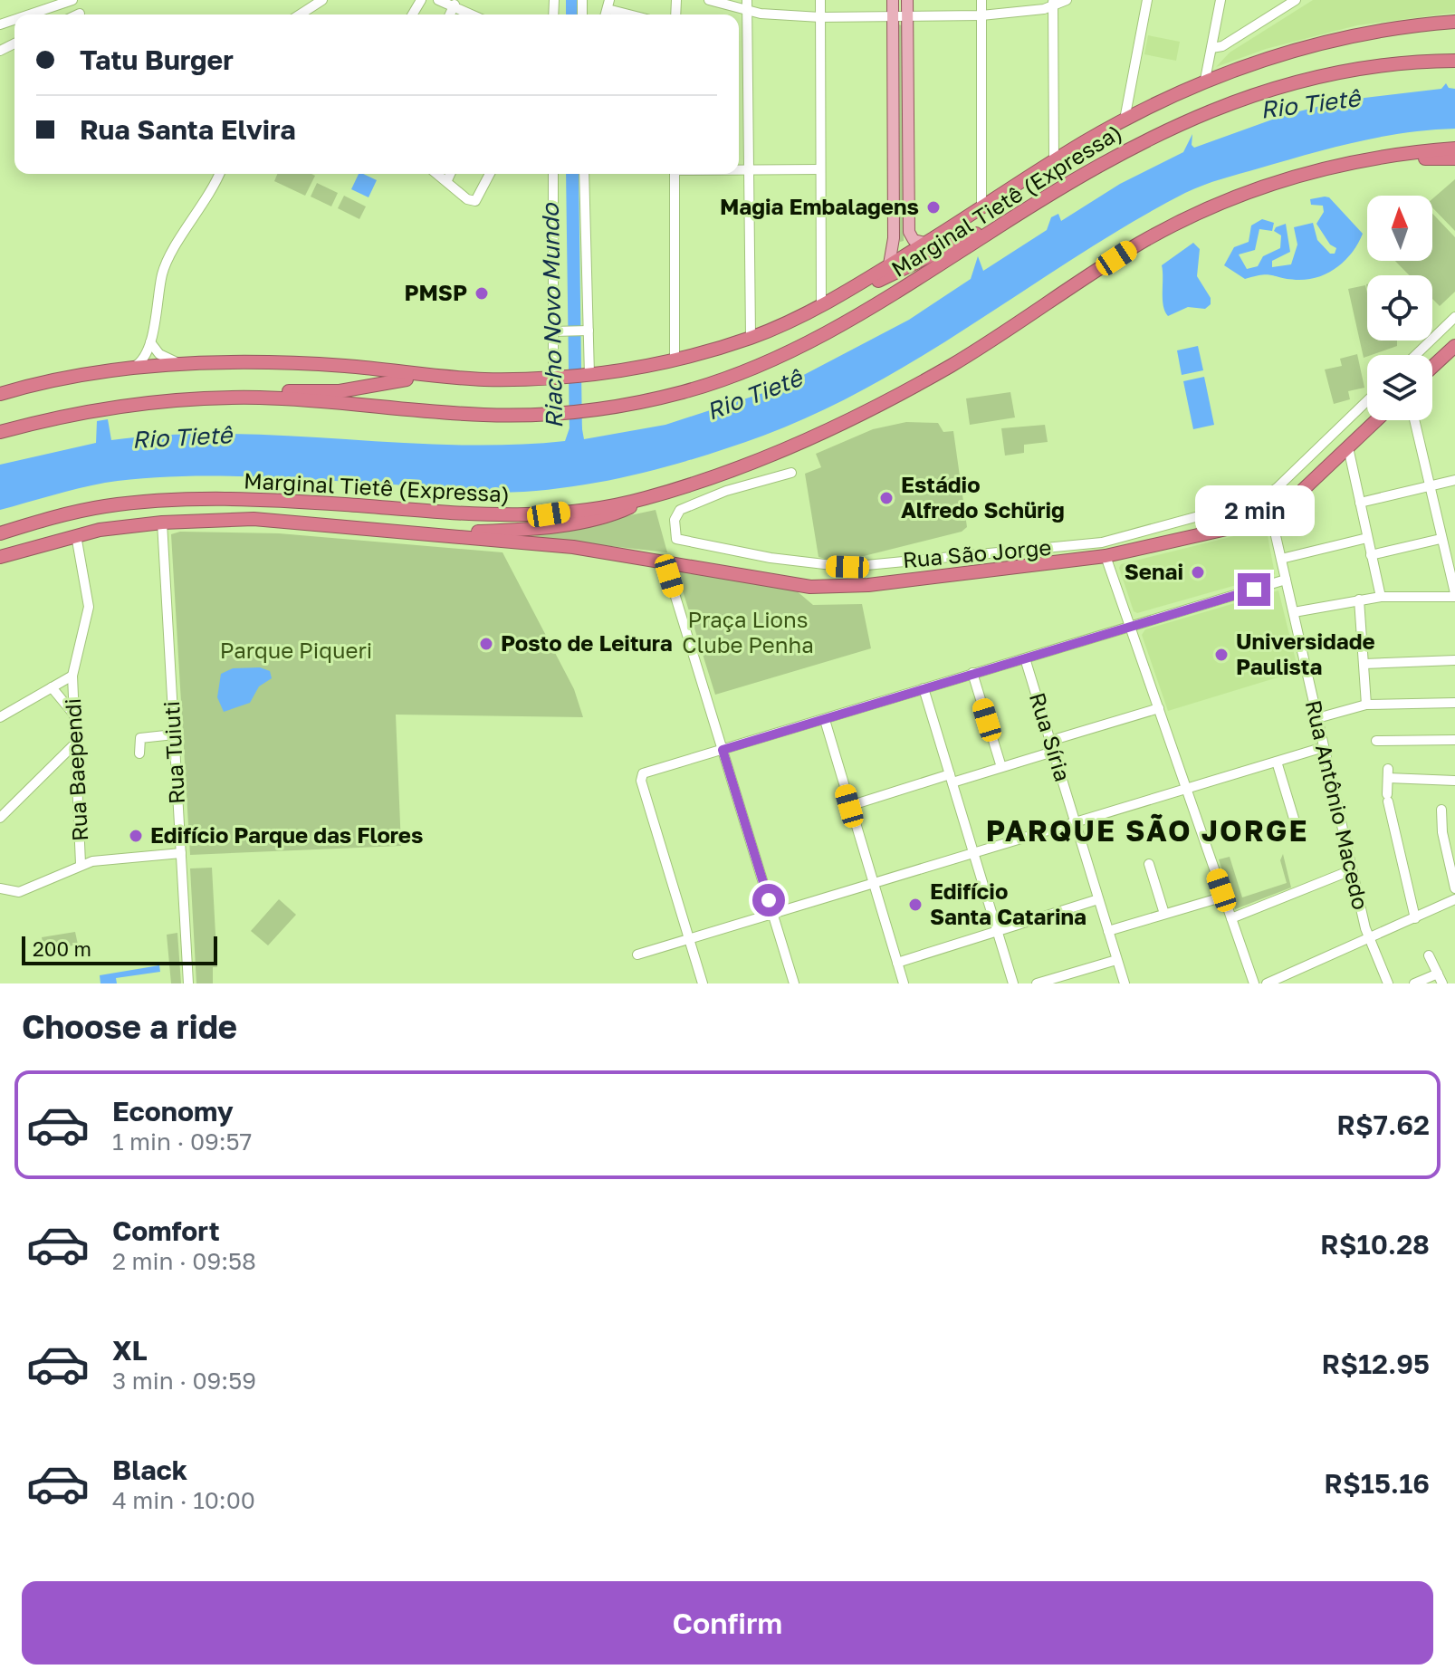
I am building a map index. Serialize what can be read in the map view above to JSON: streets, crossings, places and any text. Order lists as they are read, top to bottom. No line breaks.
{"streets":{"highway":["Marginal Tietê (Expressa)"],"street":["Rua São Jorge","Rua Síria","Rua Tuiuti","Rua Baependi","Rua Antônio Macedo"]},"crossings":[["Rua São Jorge","Rua Antônio Macedo"]],"districts":["PARQUE SÃO JORGE"],"water":["Rio Tietê","Riacho Novo Mundo"],"parks":["Praça Lions Clube Penha","Parque Piqueri"],"places":["Magia Embalagens","PMSP","Estádio Alfredo Schürig","Senai","Posto de Leitura","Universidade Paulista","Edifício Parque das Flores","Edifício Santa Catarina"],"scale_bar":"200 m","north":"top","page":{"banner":["Tatu Burger","Rua Santa Elvira"],"bubble":"2 min","scale":"200 m","heading":"Choose a ride","list":[{"name":"Economy","note":"1 min · 09:57","value":"R$7.62"},{"name":"Comfort","note":"2 min · 09:58","value":"R$10.28"},{"name":"XL","note":"3 min · 09:59","value":"R$12.95"},{"name":"Black","note":"4 min · 10:00","value":"R$15.16"}],"buttons":"Confirm"}}
